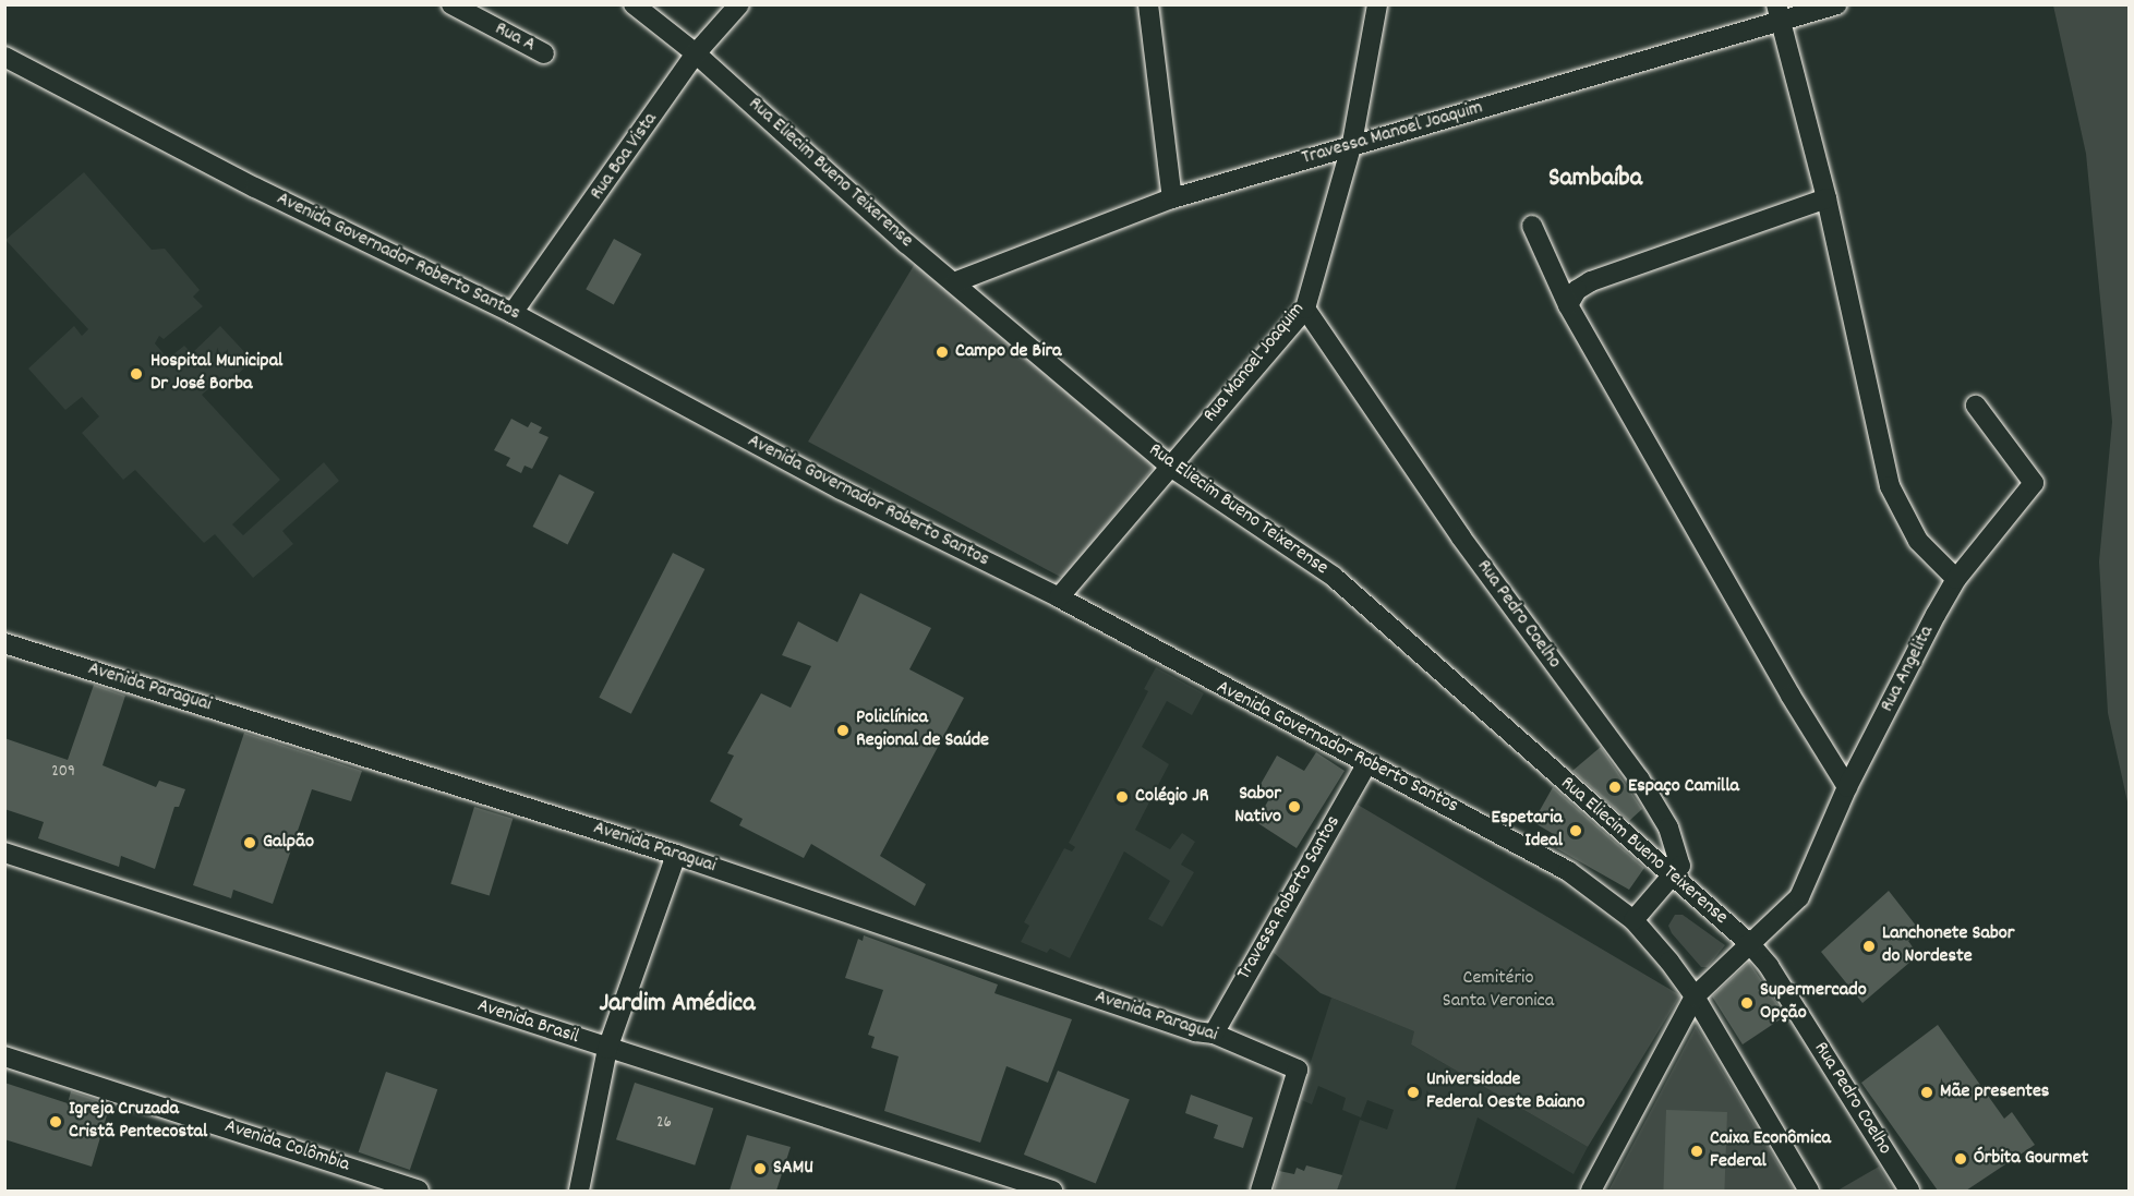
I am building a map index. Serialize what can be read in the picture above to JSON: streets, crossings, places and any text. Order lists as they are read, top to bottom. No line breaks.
{"streets":{"street":["Rua A","Travessa Manoel Joaquim","Rua Boa Vista","Rua Eliecim Bueno Teixerense","Avenida Governador Roberto Santos","Rua Manoel Joaquim","Rua Pedro Coelho","Rua Angelita","Avenida Paraguai","Travessa Roberto Santos","Avenida Brasil","Avenida Colômbia"]},"crossings":[["Travessa Manoel Joaquim","Rua Eliecim Bueno Teixerense"],["Travessa Manoel Joaquim","Rua Manoel Joaquim"],["Rua Boa Vista","Rua Eliecim Bueno Teixerense"],["Rua Boa Vista","Avenida Governador Roberto Santos"],["Rua Eliecim Bueno Teixerense","Rua Manoel Joaquim"],["Rua Eliecim Bueno Teixerense","Rua Pedro Coelho"],["Rua Eliecim Bueno Teixerense","Rua Angelita"],["Avenida Governador Roberto Santos","Rua Manoel Joaquim"],["Avenida Governador Roberto Santos","Rua Pedro Coelho"],["Avenida Governador Roberto Santos","Rua Angelita"],["Avenida Governador Roberto Santos","Travessa Roberto Santos"],["Rua Manoel Joaquim","Rua Pedro Coelho"],["Rua Pedro Coelho","Rua Angelita"],["Avenida Paraguai","Travessa Roberto Santos"]],"districts":["Sambaíba","Jardim Amédica"],"parks":["Cemitério Santa Veronica"],"places":["Campo de Bira","Hospital Municipal Dr José Borba","Policlínica Regional de Saúde","Espaço Camilla","Colégio JR","Sabor Nativo","Espetaria Ideal","Galpão","Lanchonete Sabor do Nordeste","Supermercado Opção","Universidade Federal Oeste Baiano","Mãe presentes","Igreja Cruzada Cristã Pentecostal","Caixa Econômica Federal","Órbita Gourmet","SAMU"],"house_numbers":["209","26"]}
